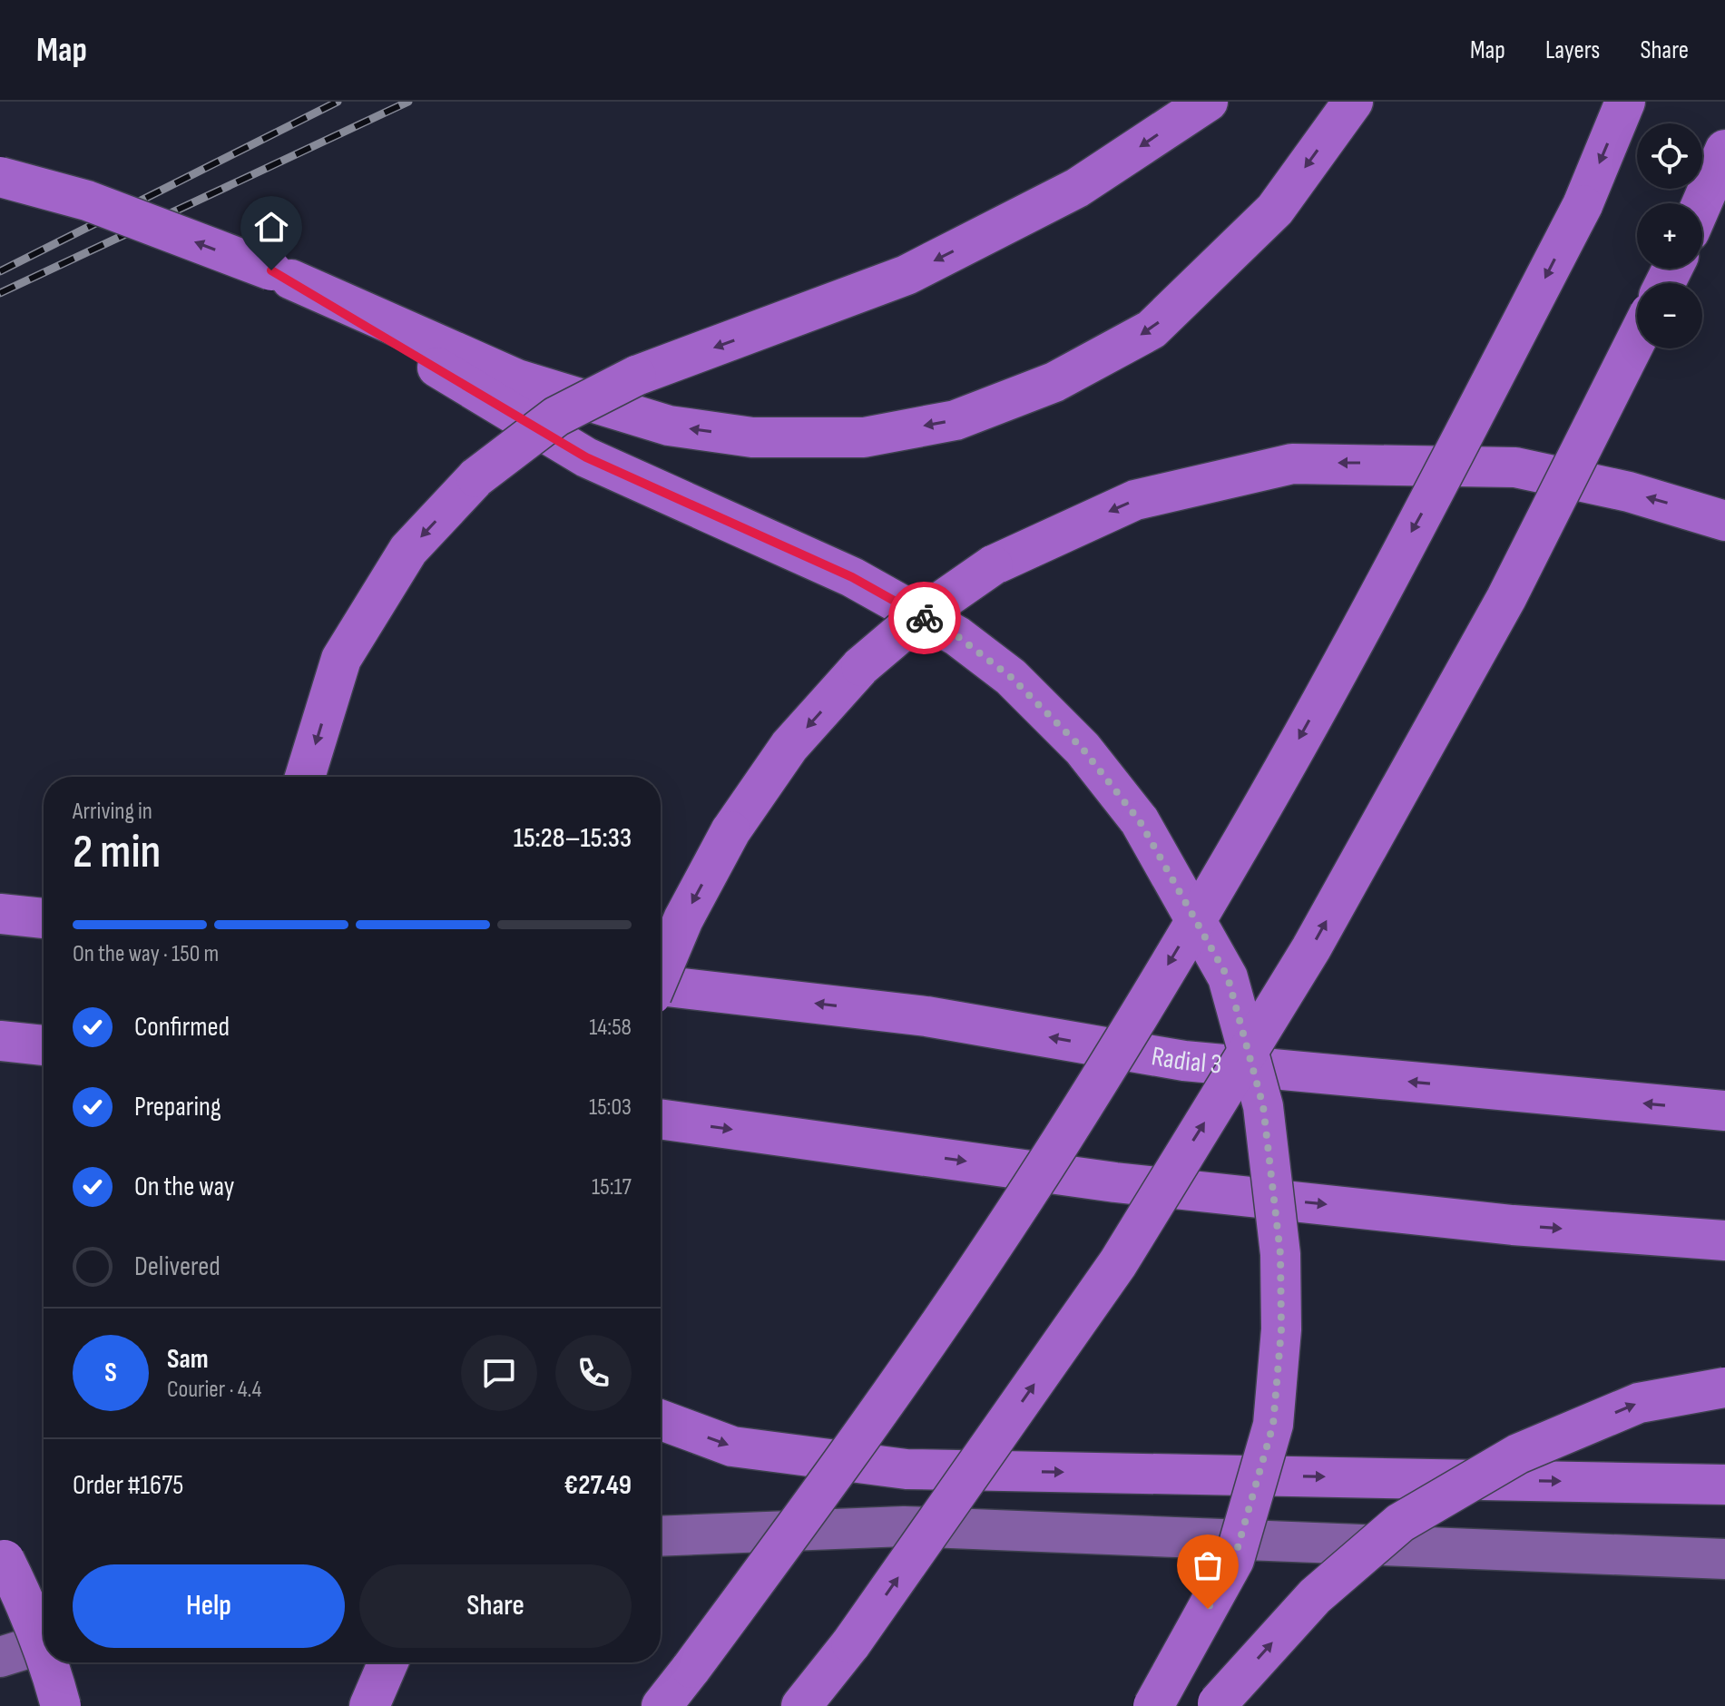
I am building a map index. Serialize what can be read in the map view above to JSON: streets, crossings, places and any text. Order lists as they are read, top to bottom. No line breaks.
{"streets":{"highway":["Radial 3"]},"page":{"header":"Map","nav":["Map","Layers","Share"],"map_buttons":["+","−"],"heading":["2 min","Arriving in","15:28–15:33"],"panel":["Sam","Courier · 4.4","Order #1675","€27.49"],"bar":"On the way · 150 m","list":[["Confirmed","14:58"],["Preparing","15:03"],["On the way","15:17"],"Delivered"],"round":"S","buttons":["Help","Share"]}}
